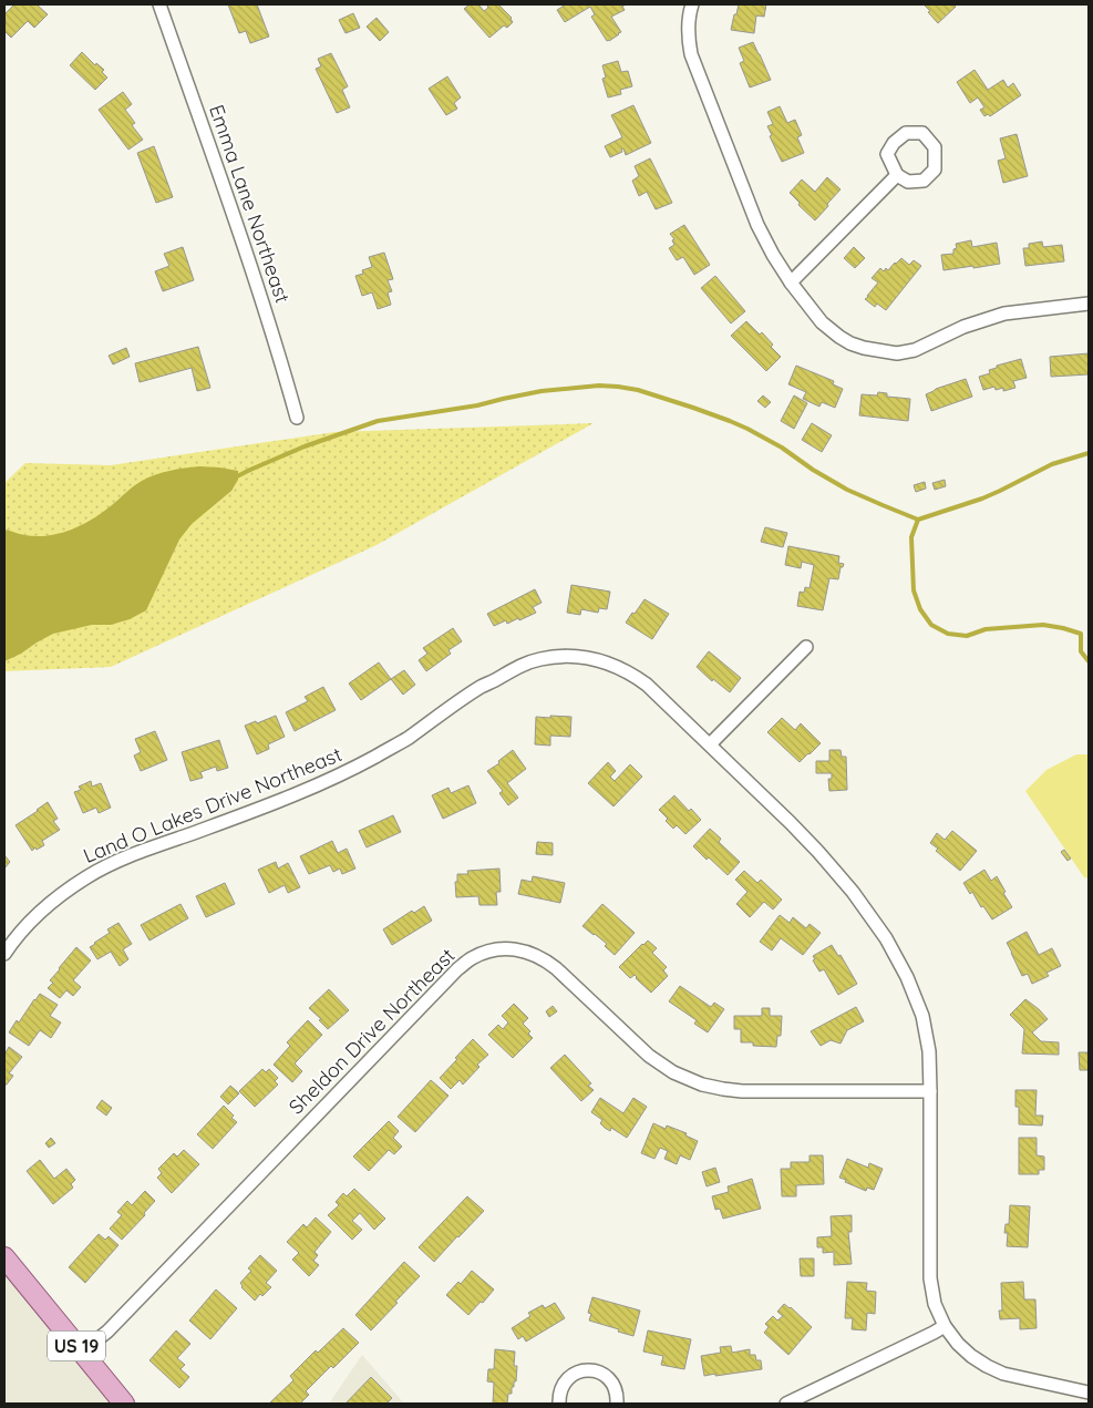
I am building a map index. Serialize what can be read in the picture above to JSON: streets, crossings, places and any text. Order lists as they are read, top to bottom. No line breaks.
{"streets":{"main road":["US 19"],"street":["Emma Lane Northeast","Land O Lakes Drive Northeast","Sheldon Drive Northeast"]},"crossings":[["Land O Lakes Drive Northeast","Sheldon Drive Northeast"],["Sheldon Drive Northeast","US 19"]]}
